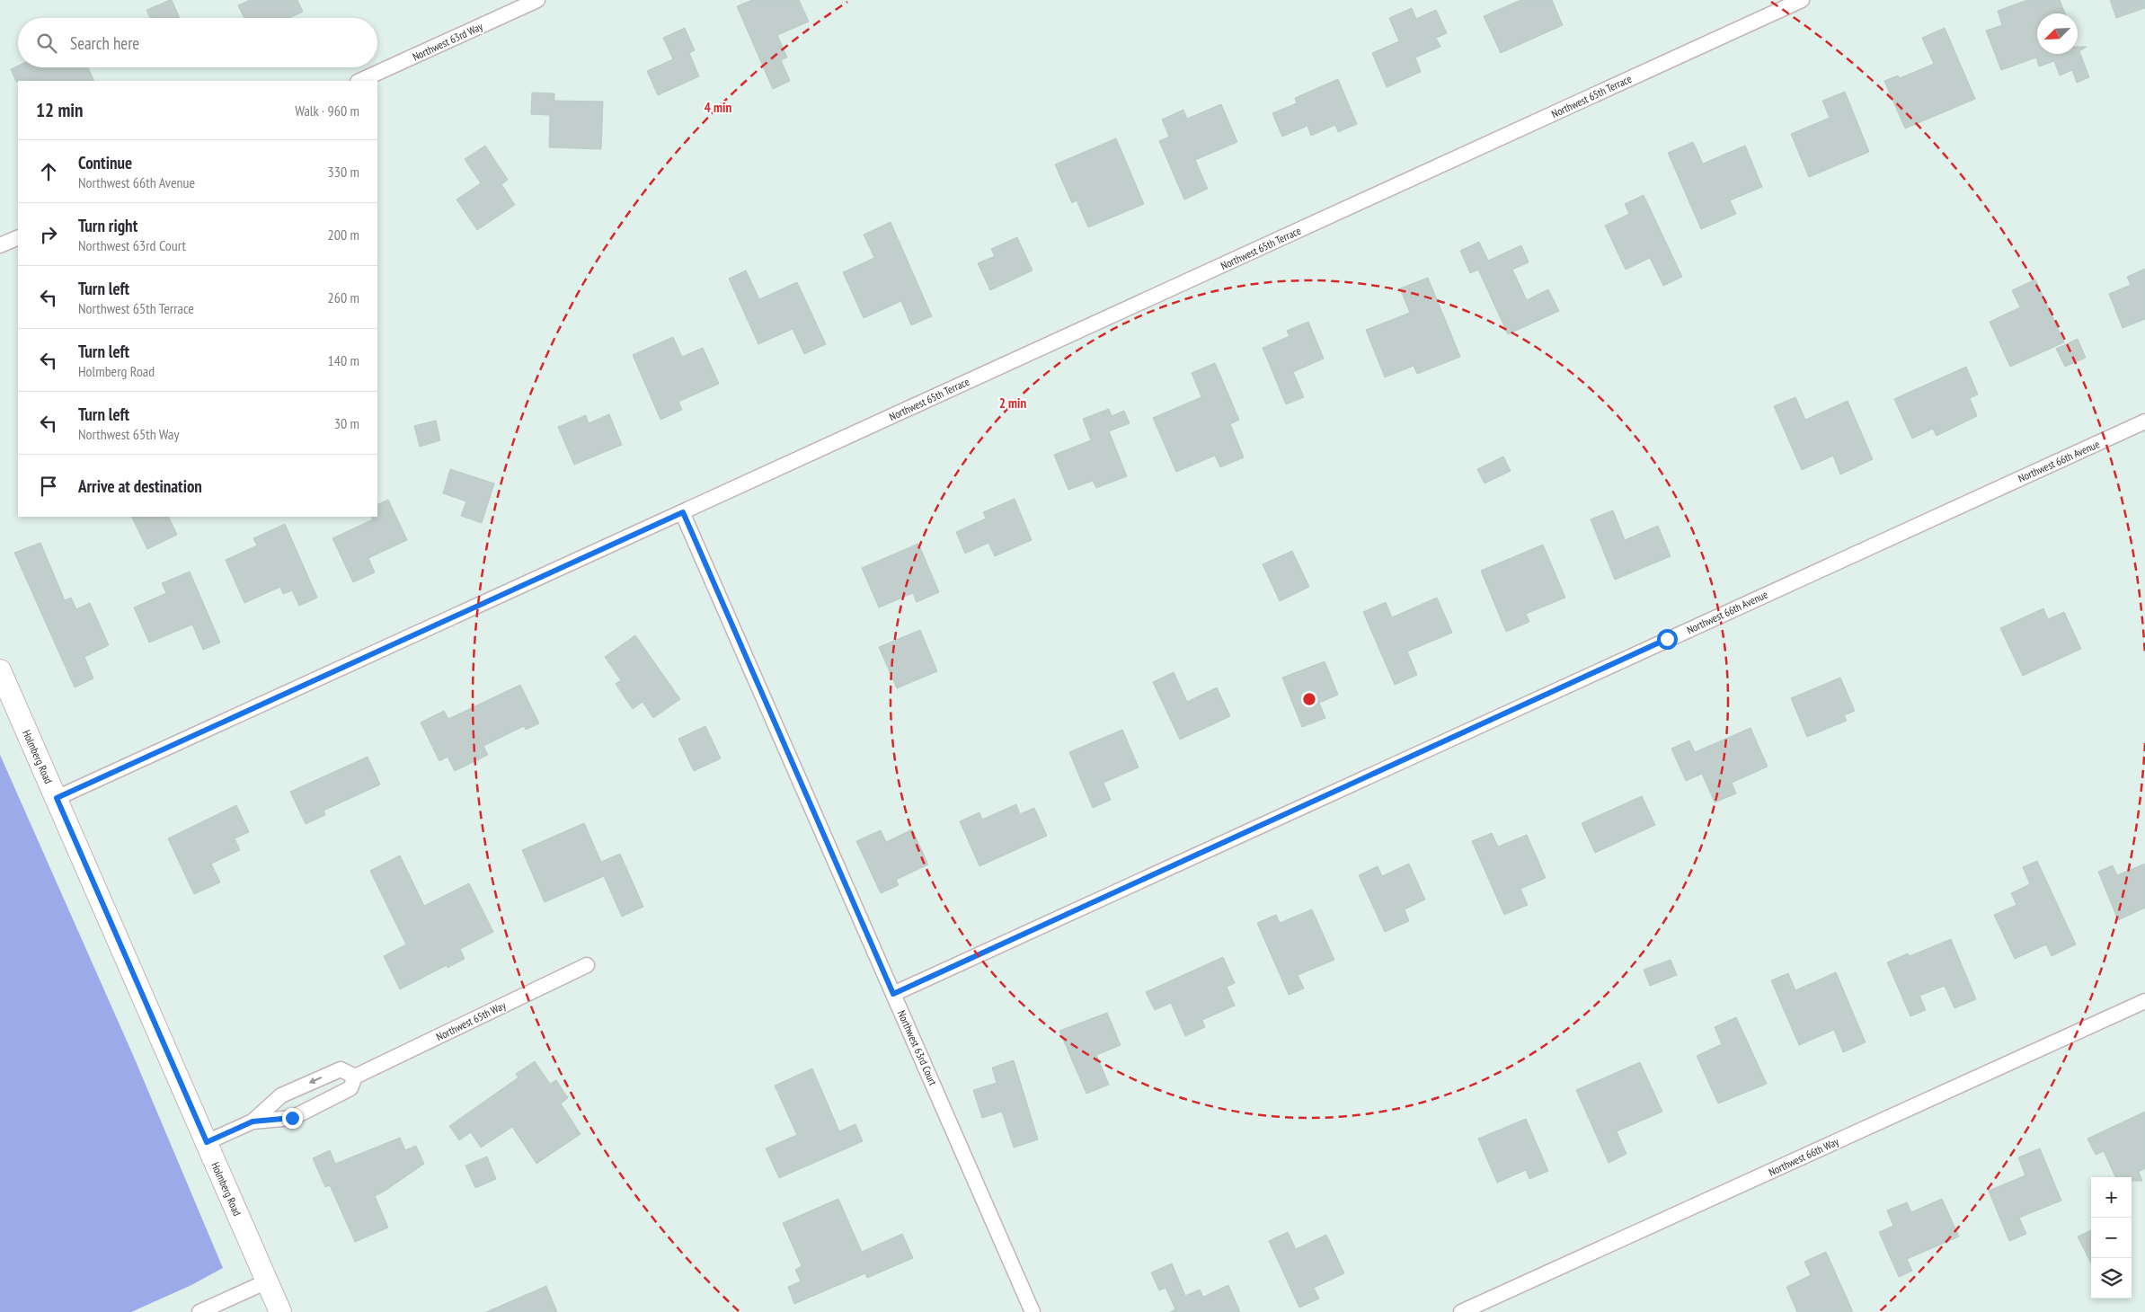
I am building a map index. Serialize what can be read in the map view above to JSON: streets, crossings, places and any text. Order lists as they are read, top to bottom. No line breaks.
{"streets":{"street":["Northwest 63rd Way","Northwest 65th Terrace","Northwest 66th Avenue","Holmberg Road","Northwest 65th Way","Northwest 63rd Court","Northwest 66th Way"]},"crossings":[["Northwest 65th Terrace","Holmberg Road"],["Northwest 65th Terrace","Northwest 63rd Court"],["Northwest 66th Avenue","Northwest 63rd Court"],["Holmberg Road","Northwest 65th Way"]],"north":"bottom left","page":{"search":"Search here","heading":["12 min","Walk · 960 m"],"list":[["Continue","Northwest 66th Avenue","330 m"],["Turn right","Northwest 63rd Court","200 m"],["Turn left","Northwest 65th Terrace","260 m"],["Turn left","Holmberg Road","140 m"],["Turn left","Northwest 65th Way","30 m"],"Arrive at destination"],"map_buttons":["+","−"]},"rings":["4 min","2 min"]}
